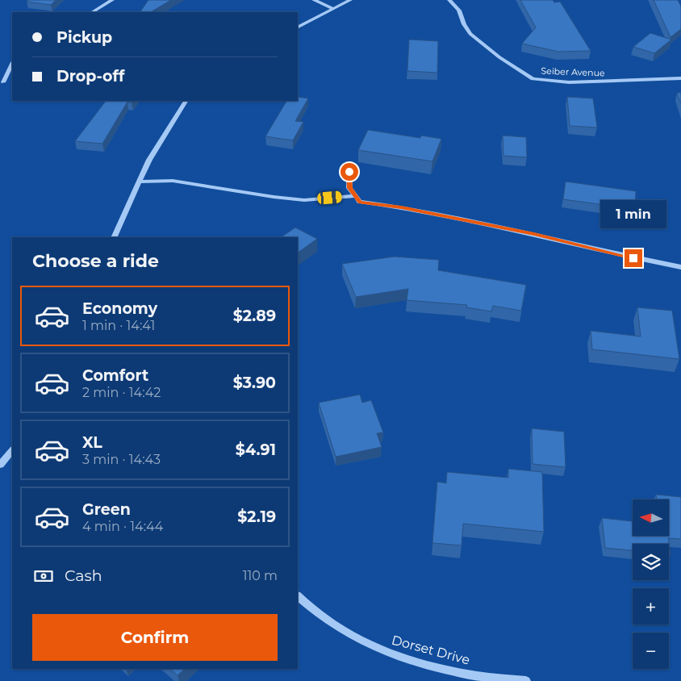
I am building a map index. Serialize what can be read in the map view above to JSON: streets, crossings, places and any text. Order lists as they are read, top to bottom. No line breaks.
{"streets":{"street":["Seiber Avenue","Dorset Drive"]},"north":"left","page":{"banner":["Pickup","Drop-off"],"bubble":"1 min","heading":"Choose a ride","list":[{"name":"Economy","note":"1 min · 14:41","value":"$2.89"},{"name":"Comfort","note":"2 min · 14:42","value":"$3.90"},{"name":"XL","note":"3 min · 14:43","value":"$4.91"},{"name":"Green","note":"4 min · 14:44","value":"$2.19"}],"map_buttons":["+","−"],"pay":["Cash","110 m"],"buttons":"Confirm"}}
